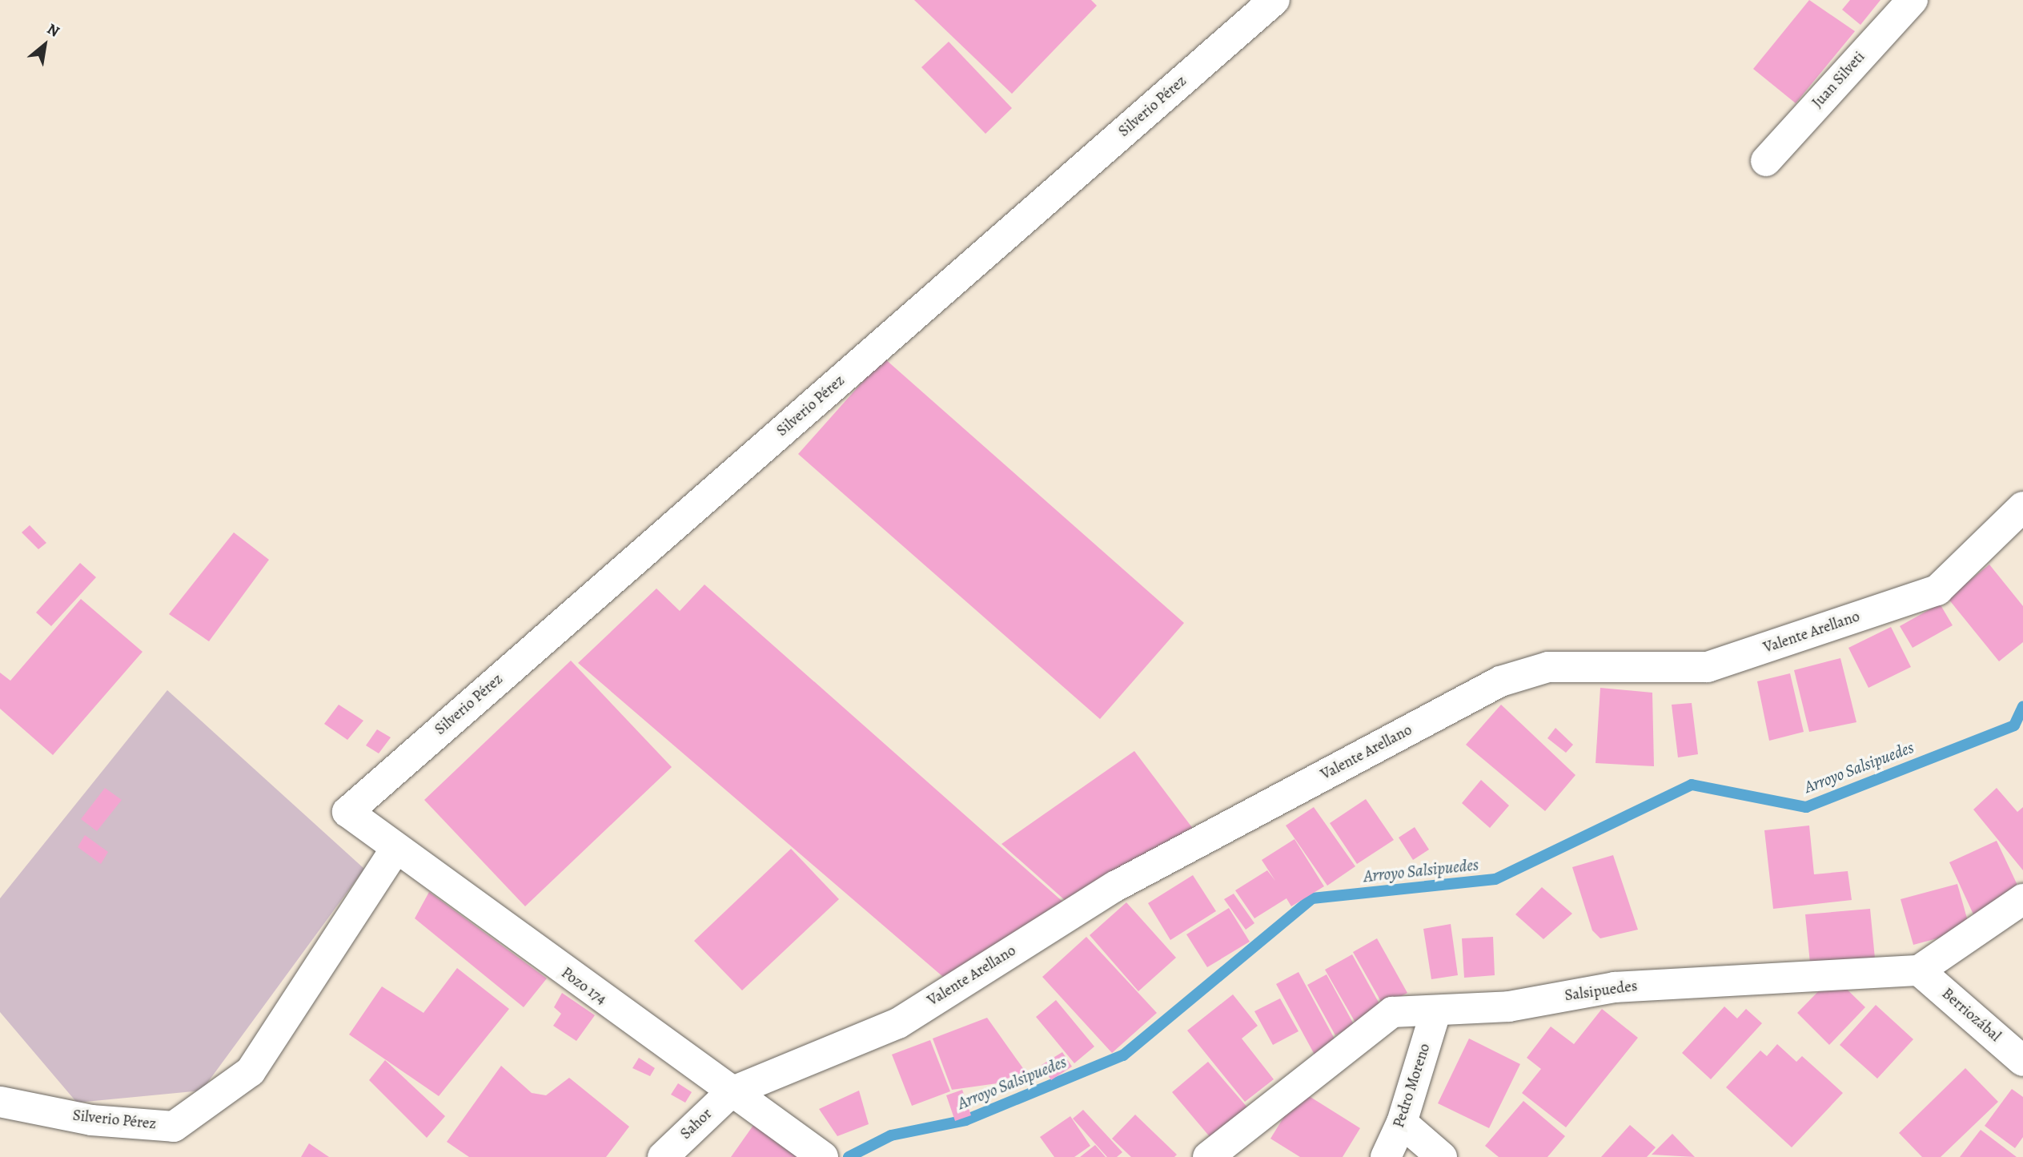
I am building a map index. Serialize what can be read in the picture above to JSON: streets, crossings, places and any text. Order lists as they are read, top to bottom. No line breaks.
{"streets":{"street":["Juan Silveti","Silverio Pérez","Valente Arellano","Pozo 174","Salsipuedes","Berriozábal","Pedro Moreno","Sahor"]},"crossings":[["Silverio Pérez","Pozo 174"],["Valente Arellano","Pozo 174"],["Valente Arellano","Sahor"],["Pozo 174","Sahor"],["Salsipuedes","Berriozábal"],["Salsipuedes","Pedro Moreno"]],"water":["Arroyo Salsipuedes"],"north":"top right"}
